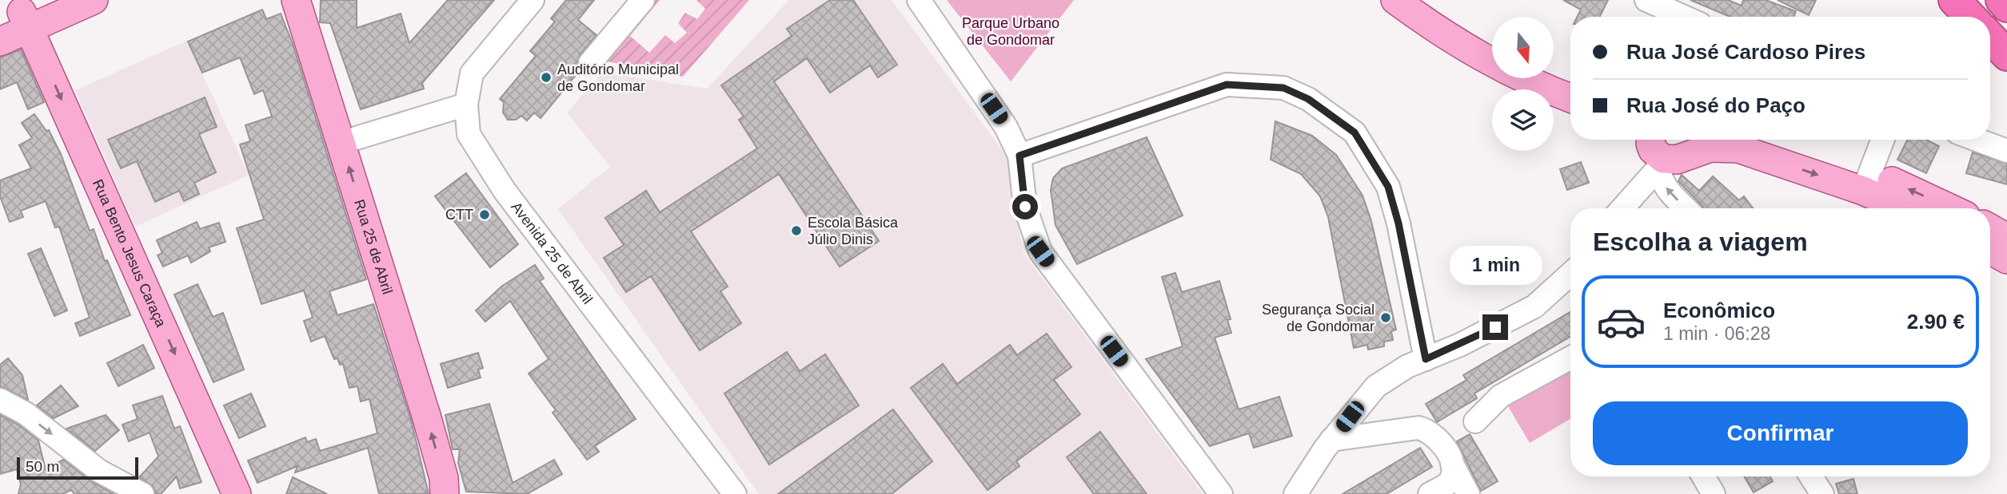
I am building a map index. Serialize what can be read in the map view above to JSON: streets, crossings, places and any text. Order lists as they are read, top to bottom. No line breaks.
{"streets":{"main road":["Rua 25 de Abril","Rua Bento Jesus Caraça"],"street":["Avenida 25 de Abril"]},"one_way":["Rua 25 de Abril","Rua Bento Jesus Caraça"],"parks":["Parque Urbano de Gondomar"],"places":["Auditório Municipal de Gondomar","CTT","Escola Básica Júlio Dinis","Segurança Social de Gondomar"],"scale_bar":"50 m","north":"bottom","page":{"banner":["Rua José Cardoso Pires","Rua José do Paço"],"heading":"Escolha a viagem","bubble":"1 min","list":[{"name":"Econômico","note":"1 min · 06:28","value":"2.90 €"}],"buttons":"Confirmar","scale":"50 m"}}
